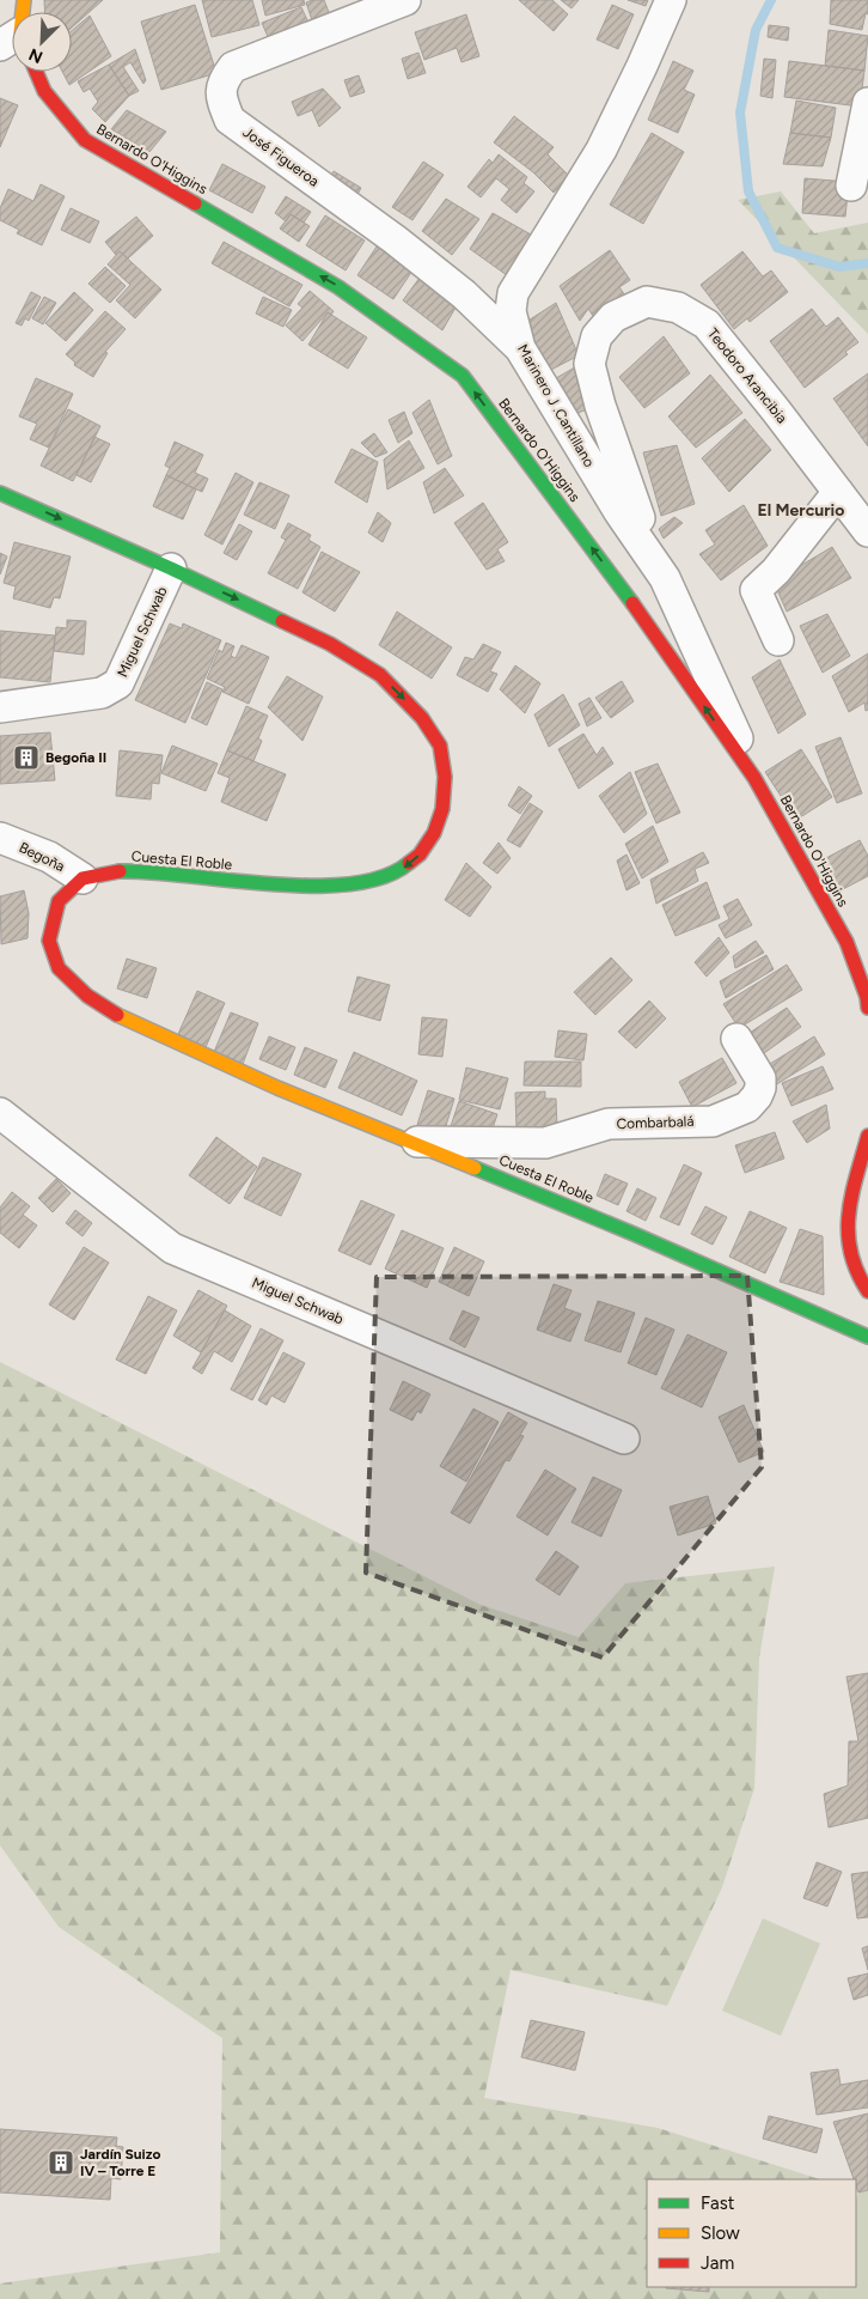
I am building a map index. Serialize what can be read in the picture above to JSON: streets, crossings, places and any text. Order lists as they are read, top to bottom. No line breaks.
{"streets":{"main road":["Bernardo O'Higgins","Cuesta El Roble"],"street":["José Figueroa","Teodoro Arancibia","Marinero J .Cantillano","Miguel Schwab","Begoña","Combarbalá"]},"crossings":[["José Figueroa","Marinero J .Cantillano"],["Bernardo O'Higgins","Marinero J .Cantillano"],["Teodoro Arancibia","Marinero J .Cantillano"],["Miguel Schwab","Cuesta El Roble"],["Begoña","Cuesta El Roble"],["Cuesta El Roble","Combarbalá"]],"one_way":["Bernardo O'Higgins"],"districts":["El Mercurio"],"places":{"building":["Begoña II","Jardín Suizo IV – Torre E"]},"legend":["Fast","Slow","Jam"],"north":"bottom left"}
